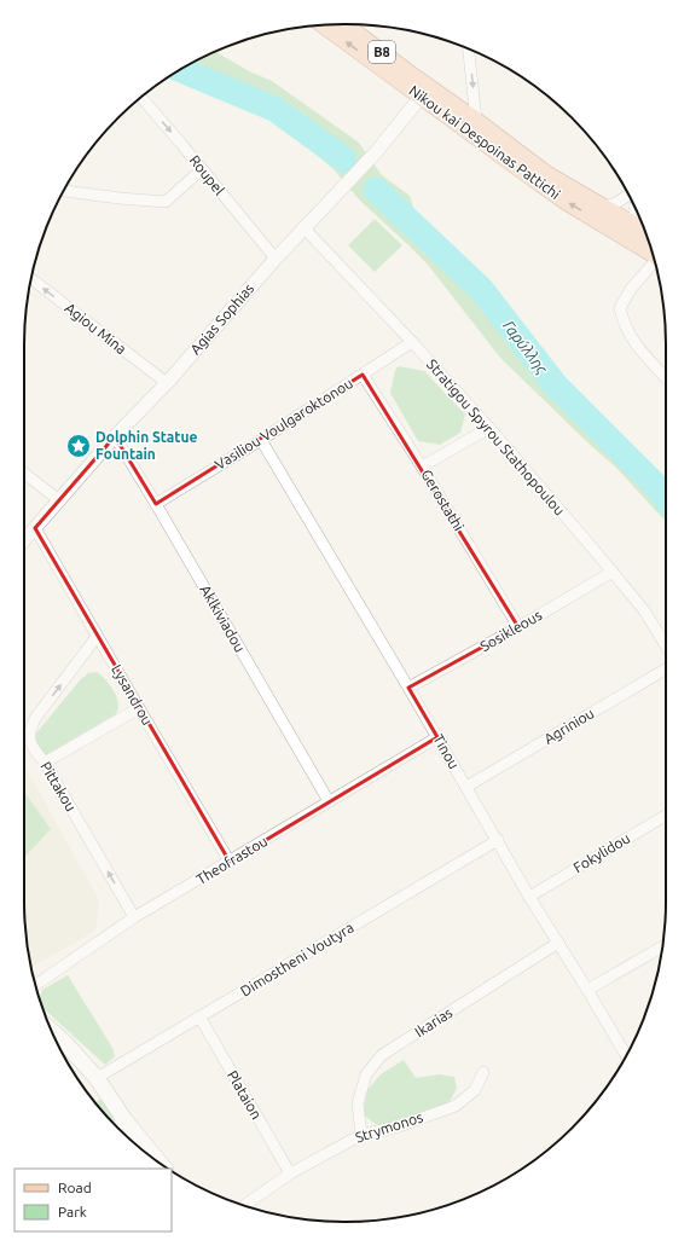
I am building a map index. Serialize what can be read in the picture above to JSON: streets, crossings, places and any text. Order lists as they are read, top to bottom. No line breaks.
{"streets":{"main road":["B8","Nikou kai Despoinas Pattichi"],"street":["Roupel","Agias Sophias","Agiou Mina","Vasiliou Voulgaroktonou","Stratigou Spyrou Stathopoulou","Gerostathi","Aklkiviadou","Sosikleous","Lysandrou","Agriniou","Tinou","Pittakou","Fokylidou","Theofrastou","Dimostheni Voutyra","Ikarias","Plataion","Strymonos"]},"crossings":[["Nikou kai Despoinas Pattichi","Agias Sophias"],["Roupel","Agias Sophias"],["Agias Sophias","Agiou Mina"],["Agias Sophias","Stratigou Spyrou Stathopoulou"],["Agias Sophias","Aklkiviadou"],["Agias Sophias","Lysandrou"],["Vasiliou Voulgaroktonou","Stratigou Spyrou Stathopoulou"],["Vasiliou Voulgaroktonou","Gerostathi"],["Vasiliou Voulgaroktonou","Aklkiviadou"],["Vasiliou Voulgaroktonou","Tinou"],["Stratigou Spyrou Stathopoulou","Sosikleous"],["Gerostathi","Sosikleous"],["Aklkiviadou","Theofrastou"],["Sosikleous","Tinou"],["Lysandrou","Pittakou"],["Lysandrou","Theofrastou"],["Agriniou","Tinou"],["Tinou","Fokylidou"],["Tinou","Theofrastou"],["Tinou","Dimostheni Voutyra"],["Tinou","Ikarias"],["Pittakou","Theofrastou"],["Dimostheni Voutyra","Plataion"],["Ikarias","Strymonos"],["Plataion","Strymonos"]],"one_way":["Roupel","Agiou Mina","Pittakou"],"water":["Γαρύλλης"],"places":{"place":["Dolphin Statue Fountain"]},"legend":["Road","Park"]}
